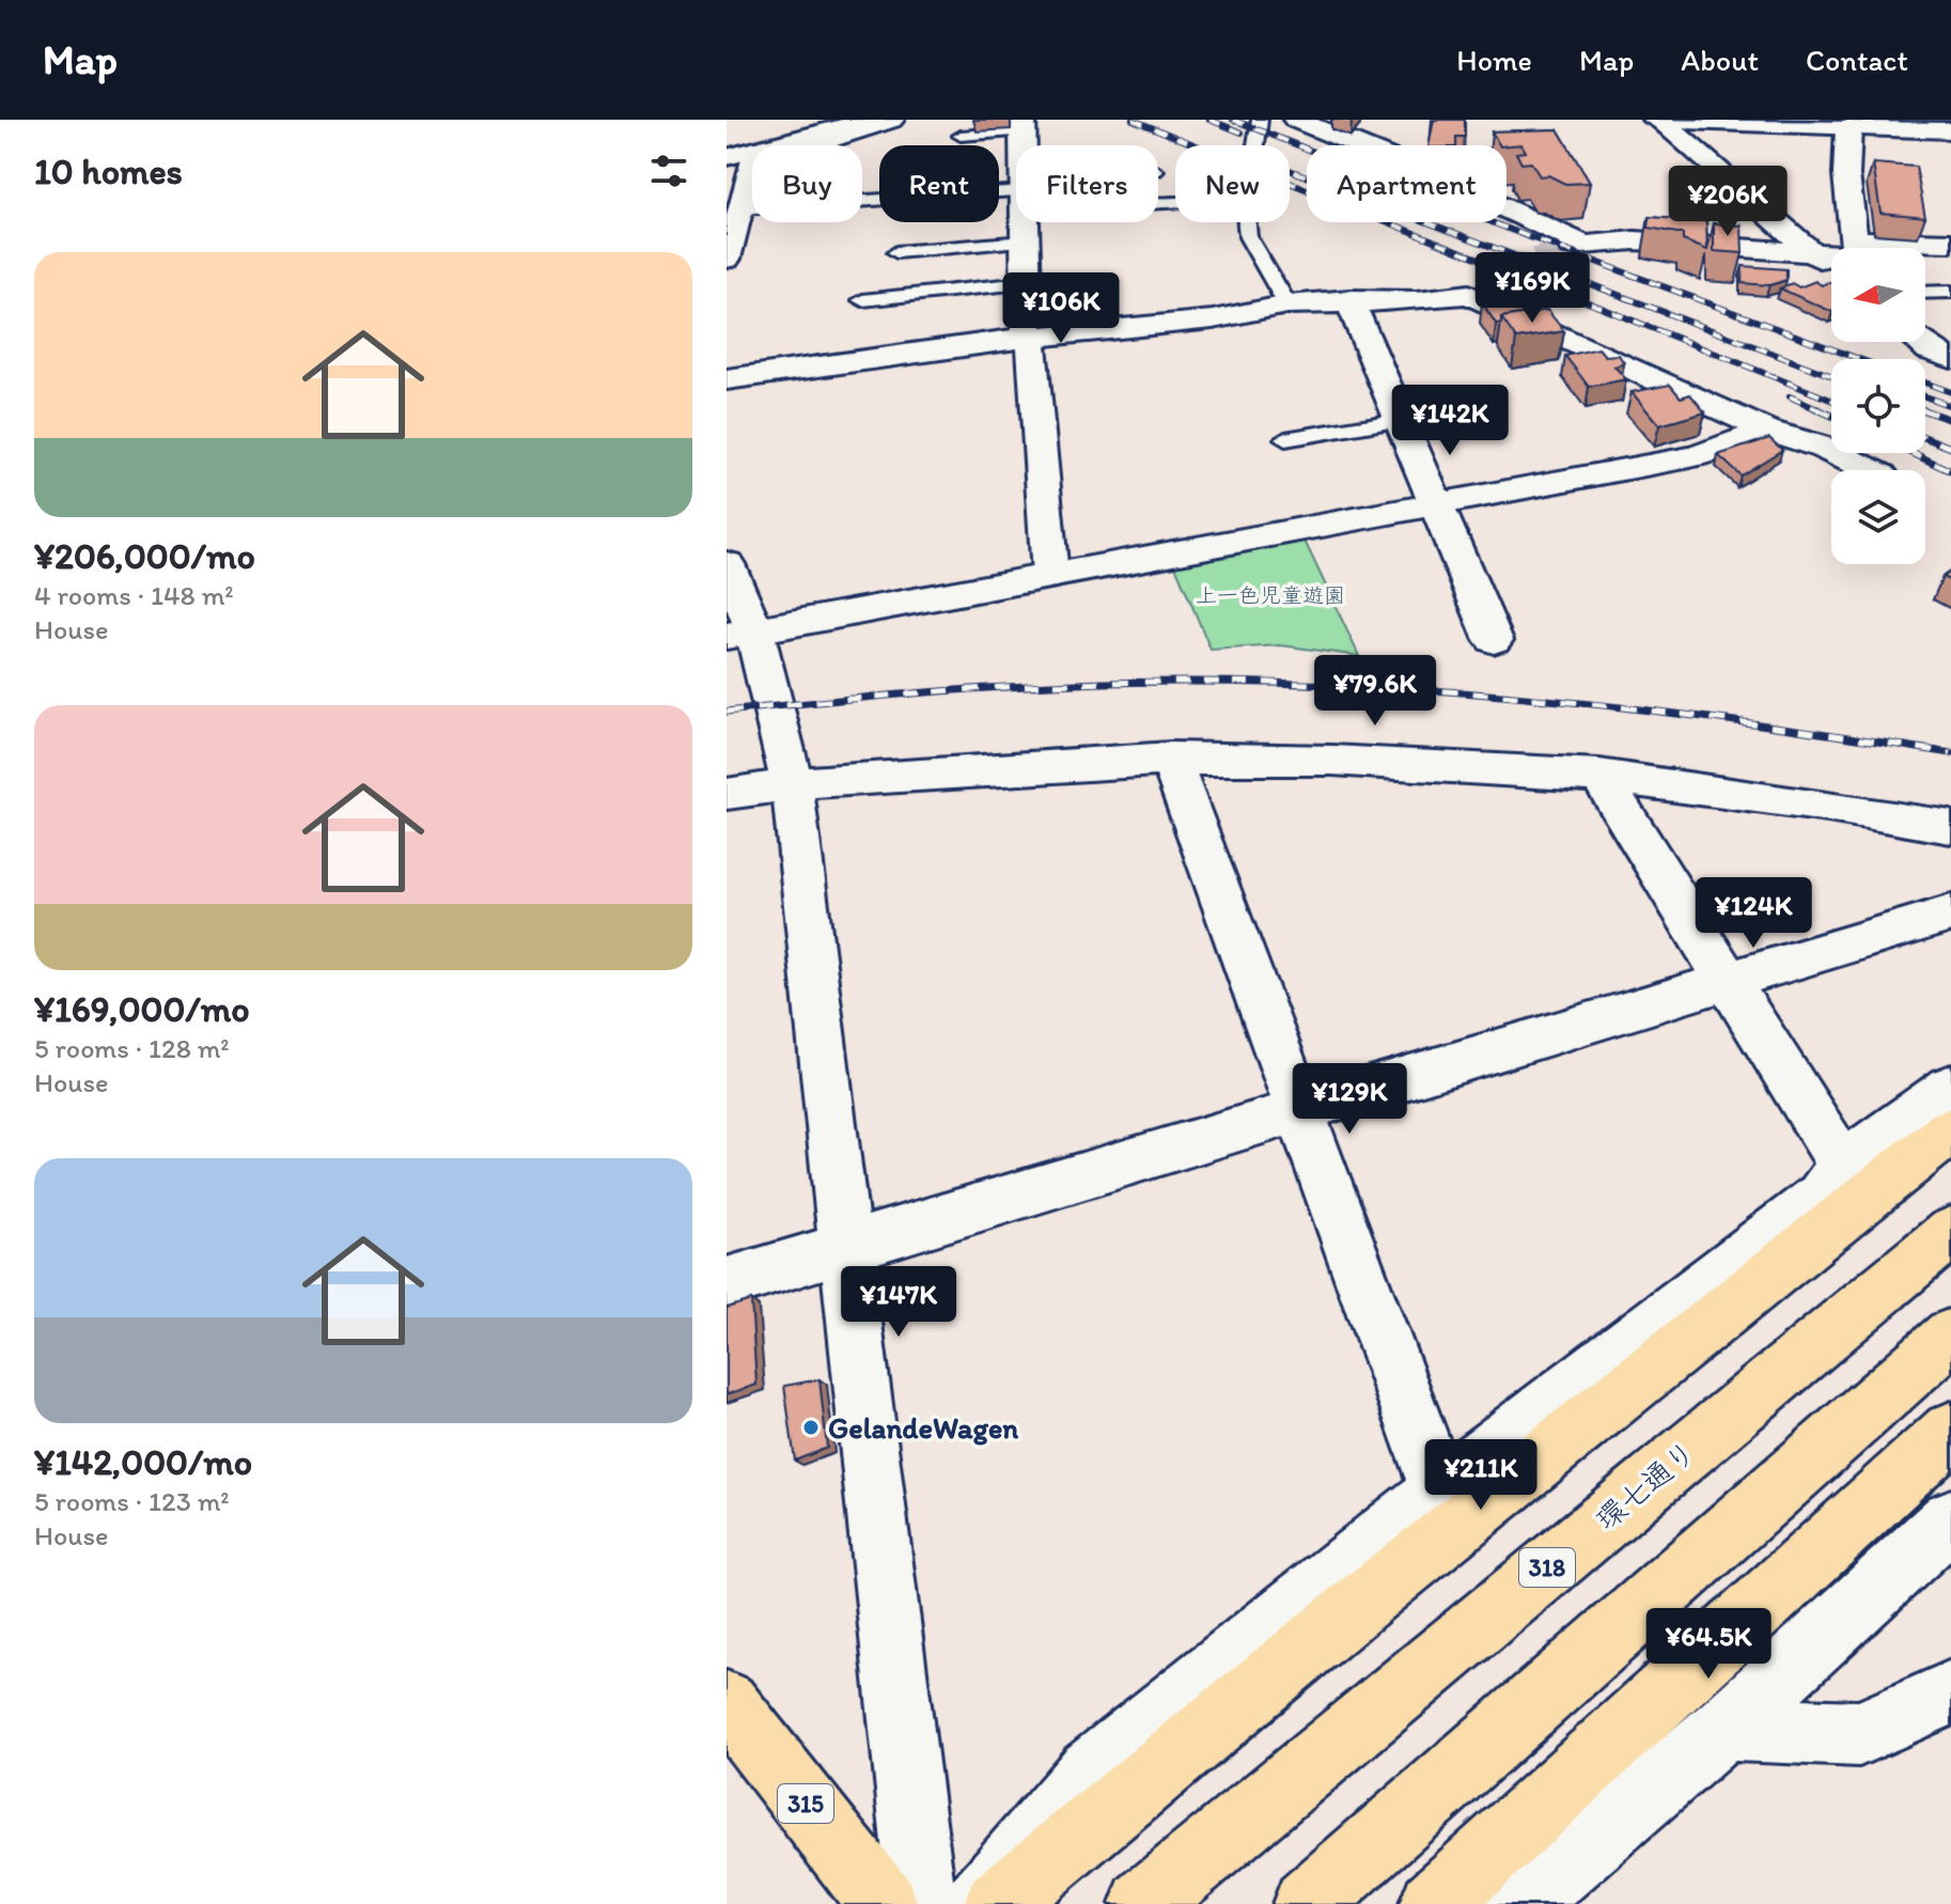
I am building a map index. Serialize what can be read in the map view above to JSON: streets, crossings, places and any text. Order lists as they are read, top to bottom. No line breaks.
{"streets":{"main road":["環七通り","318","315"]},"parks":["上一色児童遊園"],"places":["GelandeWagen"],"north":"left","page":{"header":"Map","nav":["Home","Map","About","Contact"],"heading":"10 homes","chip":["Buy","Rent","Filters","New","Apartment"],"price":["¥206K","¥169K","¥106K","¥142K","¥79.6K","¥124K","¥129K","¥147K","¥211K","¥64.5K"],"list":[{"name":"¥206,000/mo","note":"4 rooms · 148 m² · House"},{"name":"¥169,000/mo","note":"5 rooms · 128 m² · House"},{"name":"¥142,000/mo","note":"5 rooms · 123 m² · House"}]}}
